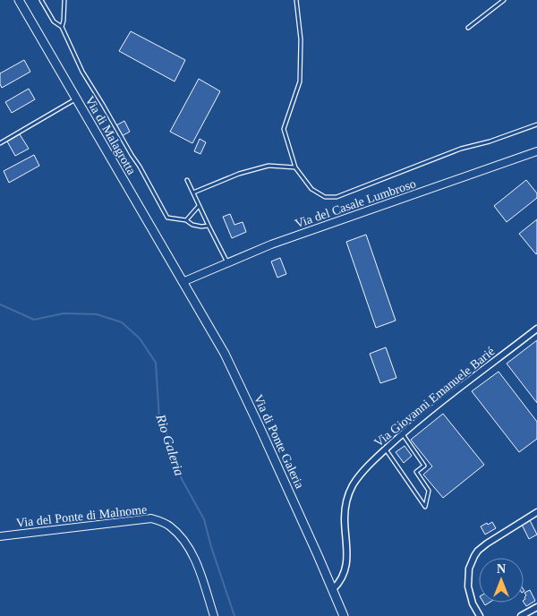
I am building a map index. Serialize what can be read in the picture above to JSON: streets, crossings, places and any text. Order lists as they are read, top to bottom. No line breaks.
{"streets":{"main road":["Via di Malagrotta","Via di Ponte Galeria"],"street":["Via del Casale Lumbroso","Via Giovanni Emanuele Barié","Via del Ponte di Malnome"]},"crossings":[["Via di Malagrotta","Via del Casale Lumbroso"],["Via di Malagrotta","Via di Ponte Galeria"],["Via del Casale Lumbroso","Via di Ponte Galeria"],["Via Giovanni Emanuele Barié","Via di Ponte Galeria"]],"water":["Rio Galeria"],"north":"top"}
